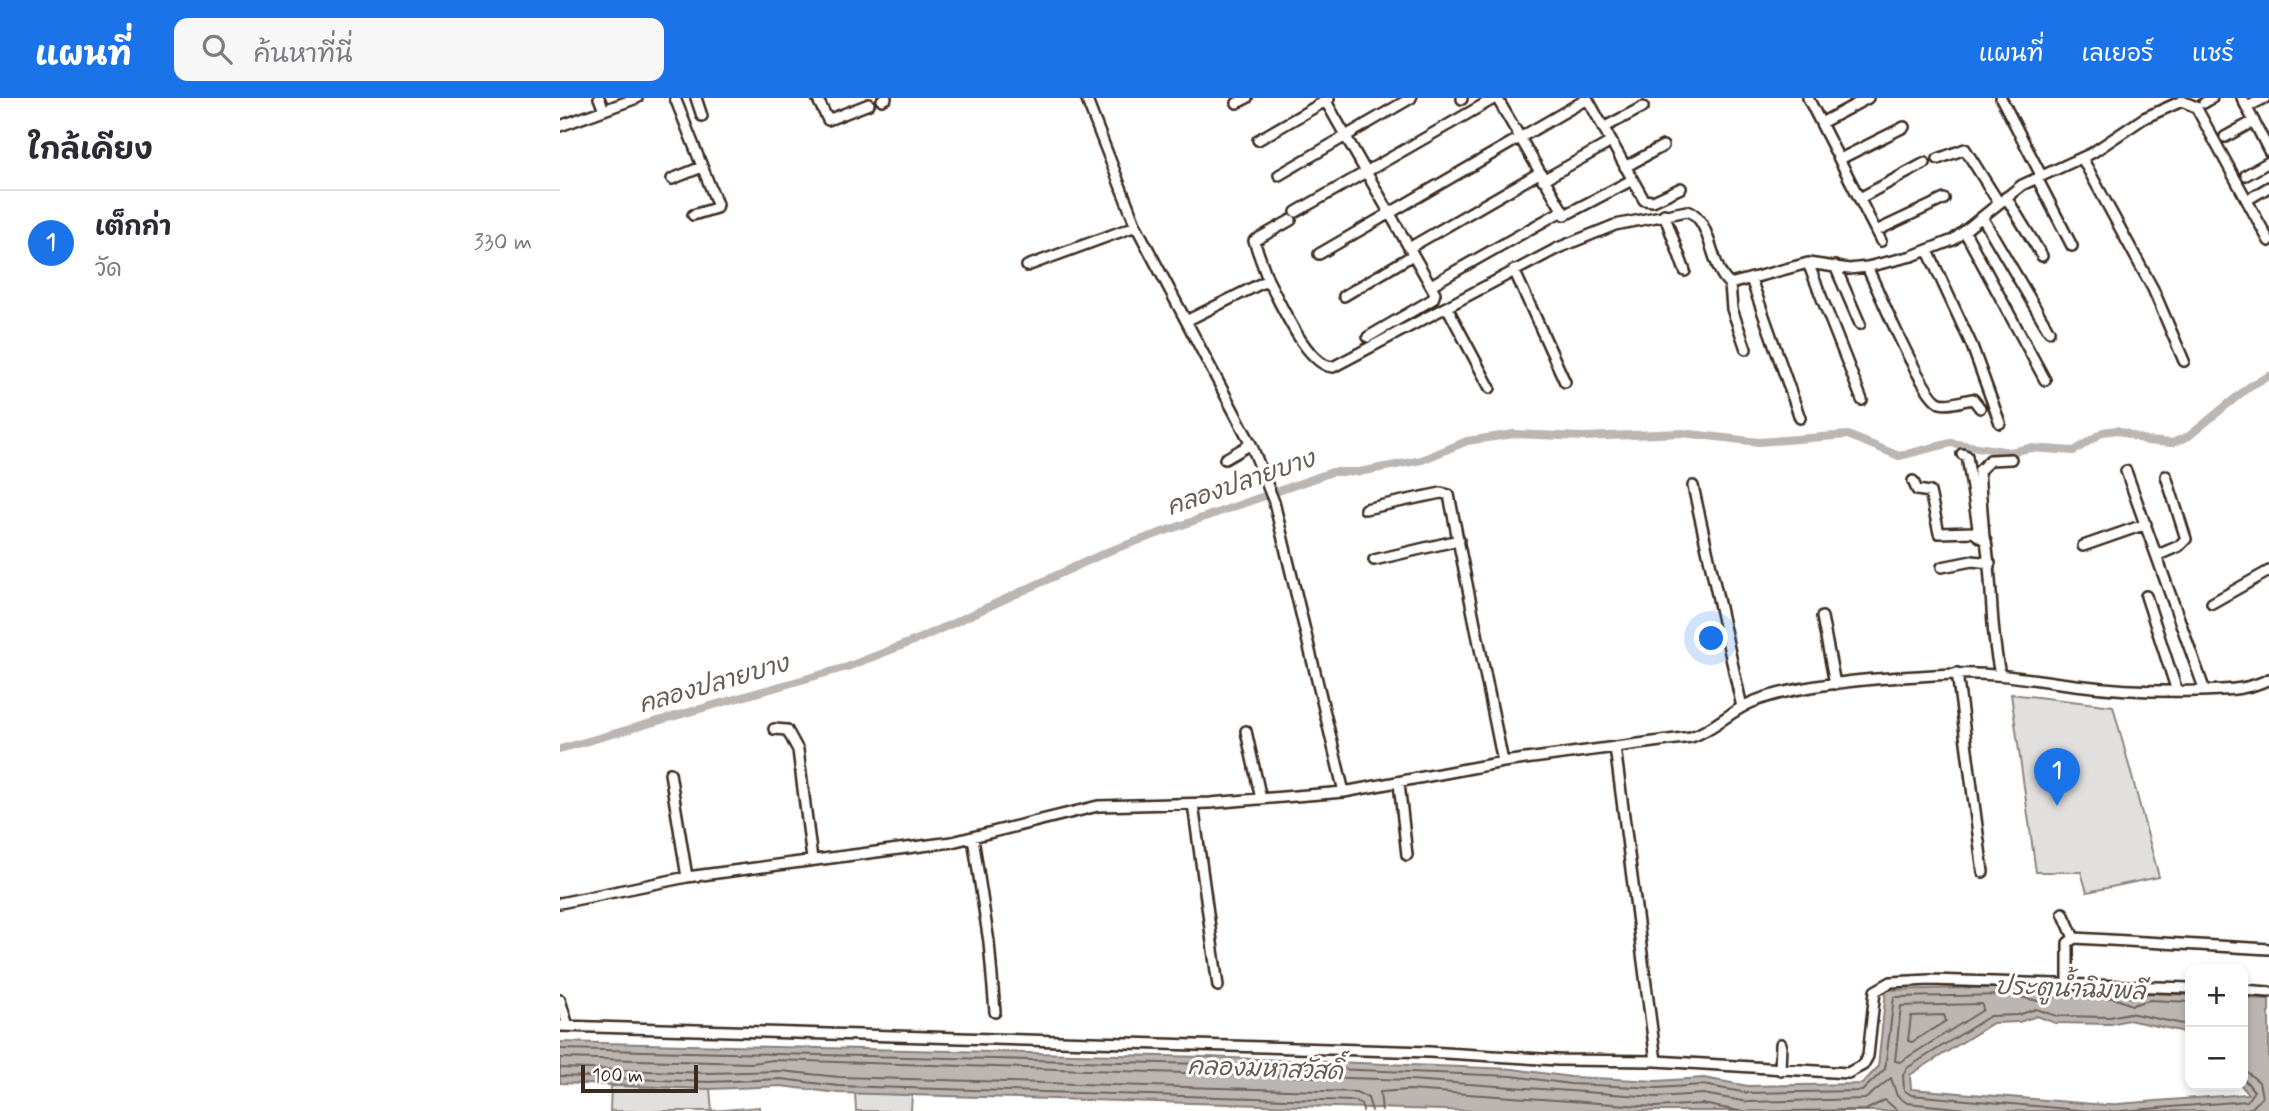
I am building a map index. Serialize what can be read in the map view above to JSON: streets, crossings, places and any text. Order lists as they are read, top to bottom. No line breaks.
{"water":["คลองปลายบาง","ประตูน้ำฉิมพลี","คลองมหาสวัสดิ์"],"scale_bar":"100 m","page":{"header":"แผนที่","search":"ค้นหาที่นี่","nav":["แผนที่","เลเยอร์","แชร์"],"heading":"ใกล้เคียง","list":[{"mark":"1","name":"เต็กก่า","note":"วัด","value":"330 m"}],"pins":"1","map_buttons":["+","−"],"scale":"100 m"}}
